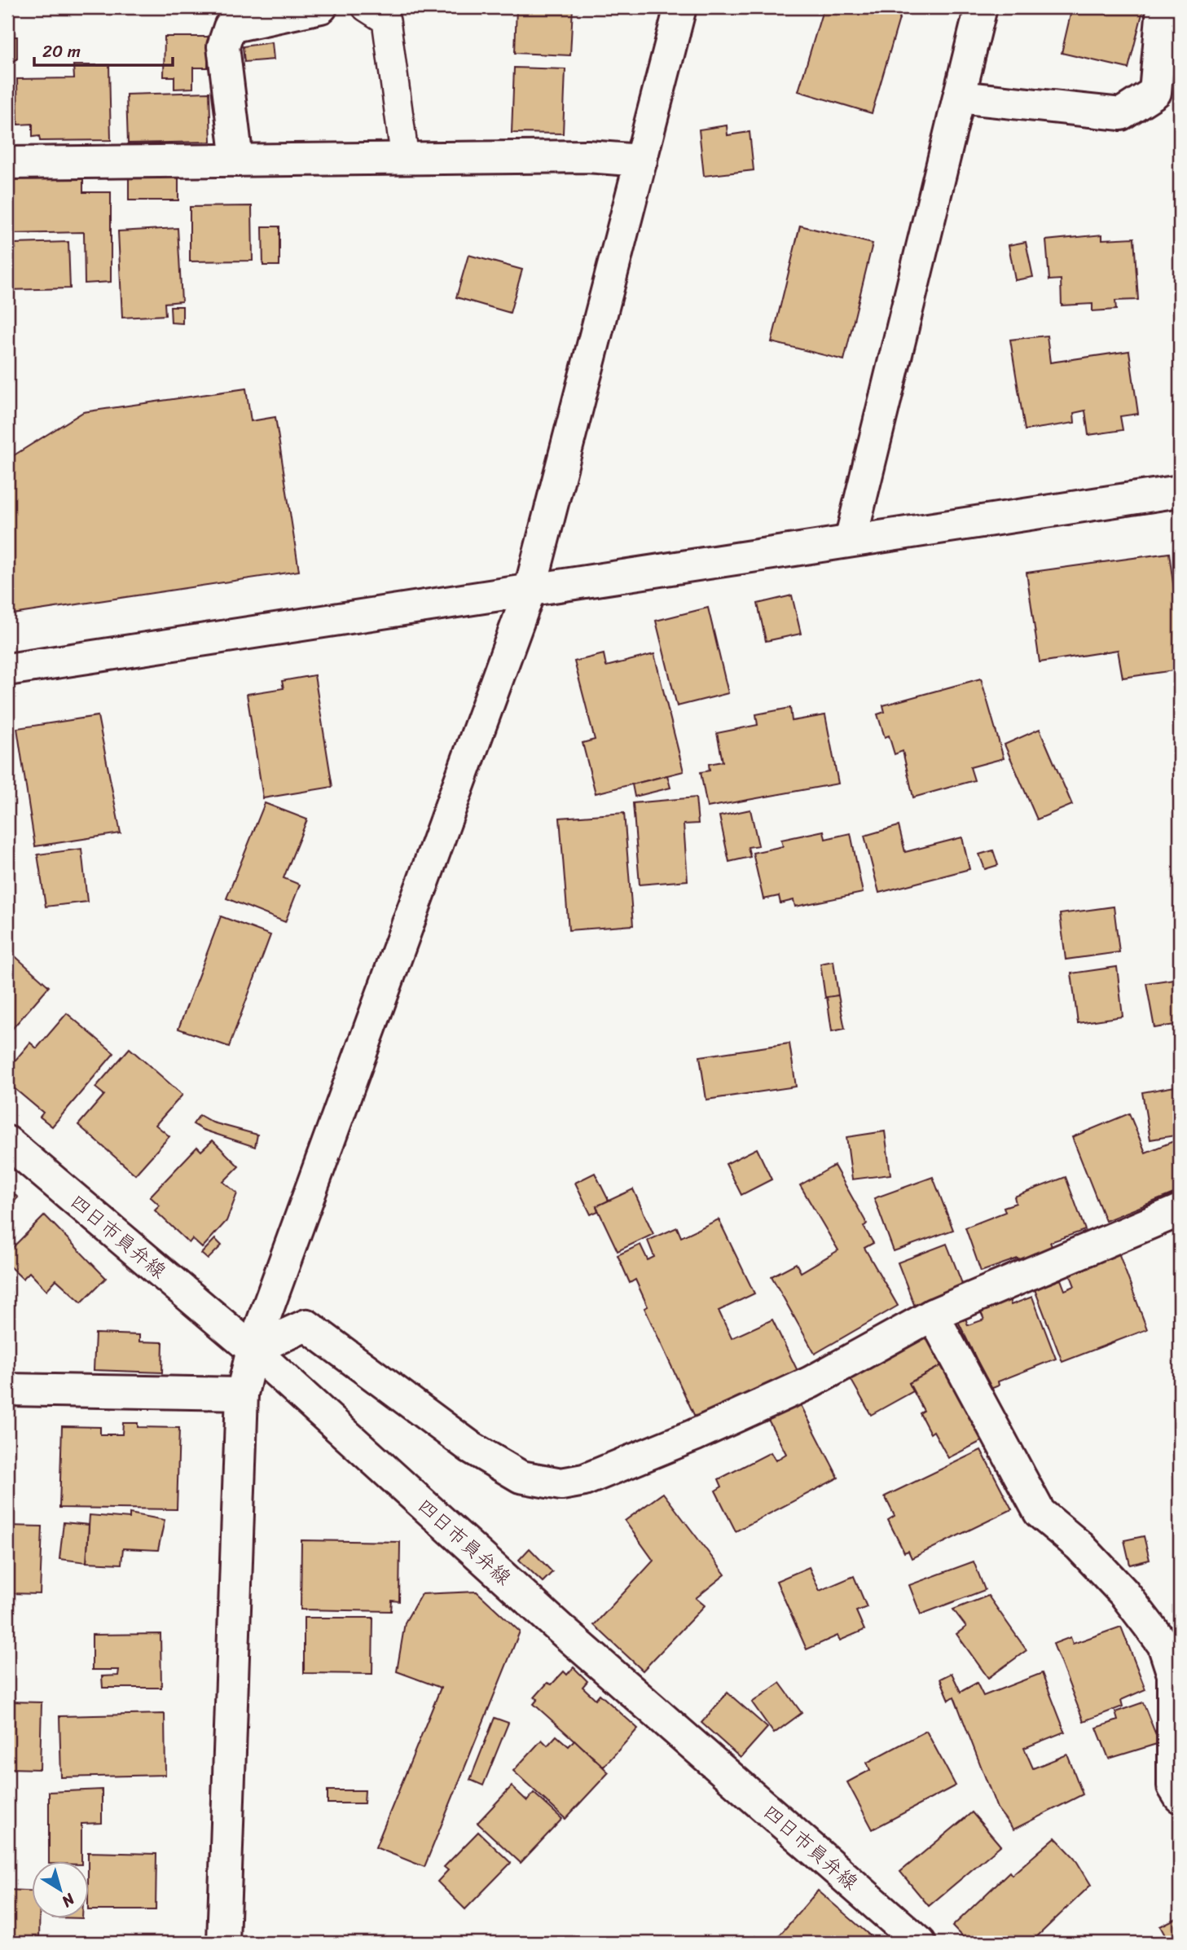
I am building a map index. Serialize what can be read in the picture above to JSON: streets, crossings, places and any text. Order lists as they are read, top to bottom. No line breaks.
{"streets":{"street":["四日市員弁線"]},"scale_bar":"20 m","north":"bottom right"}
